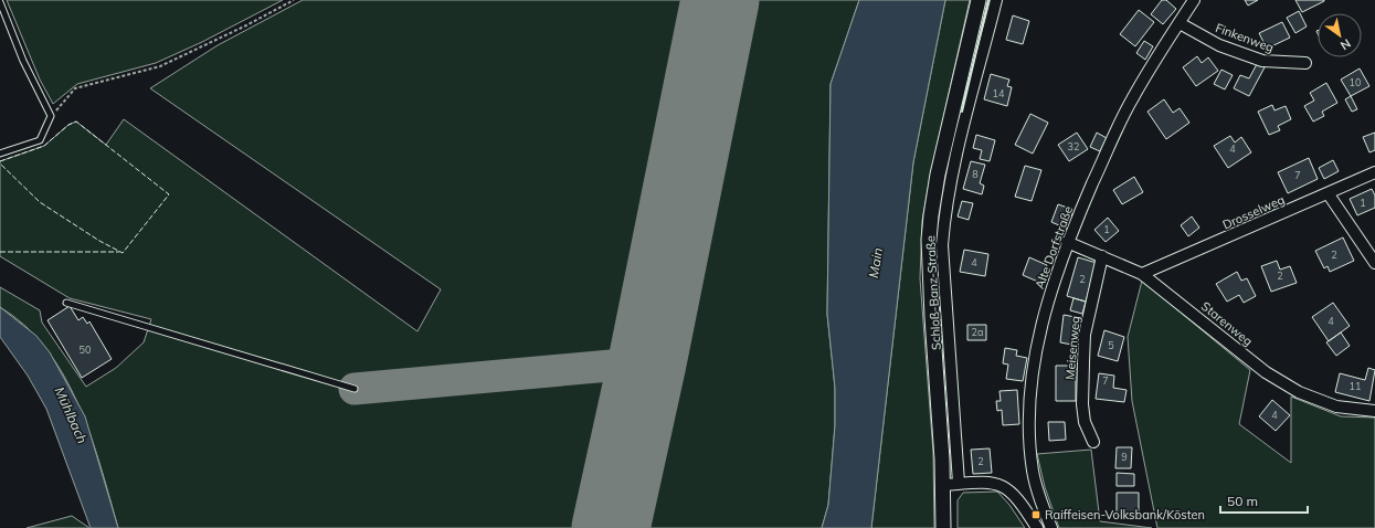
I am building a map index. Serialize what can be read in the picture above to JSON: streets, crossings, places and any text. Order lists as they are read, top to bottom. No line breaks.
{"streets":{"street":["Finkenweg","Drosselweg","Alte Dorfstraße","Schloß-Banz-Straße","Starenweg","Meisenweg"]},"crossings":[["Finkenweg","Alte Dorfstraße"],["Drosselweg","Starenweg"],["Alte Dorfstraße","Starenweg"],["Starenweg","Meisenweg"]],"water":["Main","Mühlbach"],"places":{"transit":["Raiffeisen-Volksbank/Kösten"]},"house_numbers":["10","14","32","4","8","7","1","1","2","4","2","2","4","2a","5","50","7","11","4","9","2"],"scale_bar":"50 m","north":"bottom right"}
